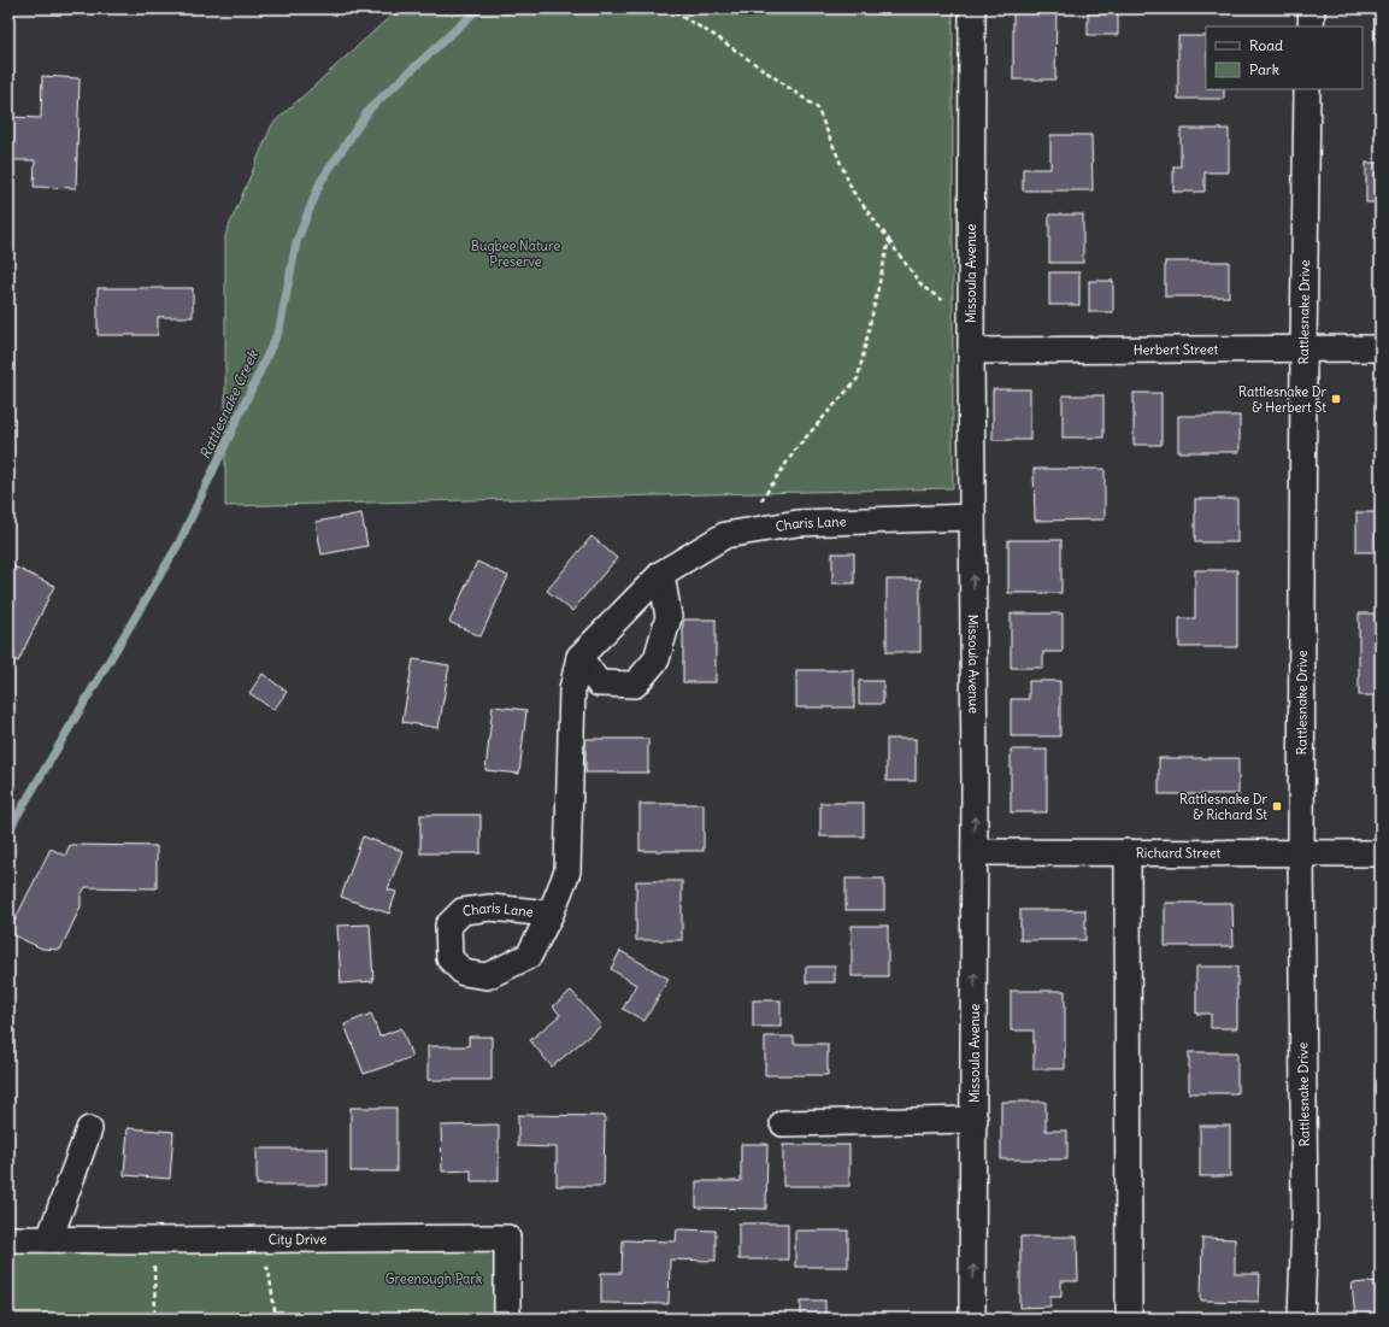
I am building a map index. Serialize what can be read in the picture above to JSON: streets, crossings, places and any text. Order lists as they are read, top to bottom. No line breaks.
{"streets":{"street":["Missoula Avenue","Rattlesnake Drive","Herbert Street","Charis Lane","Richard Street","City Drive"]},"crossings":[["Missoula Avenue","Herbert Street"],["Missoula Avenue","Charis Lane"],["Missoula Avenue","Richard Street"],["Rattlesnake Drive","Herbert Street"],["Rattlesnake Drive","Richard Street"]],"water":["Rattlesnake Creek"],"parks":["Bugbee Nature Preserve","Greenough Park"],"places":{"transit":["Rattlesnake Dr & Herbert St","Rattlesnake Dr & Richard St"]},"legend":["Road","Park"]}
